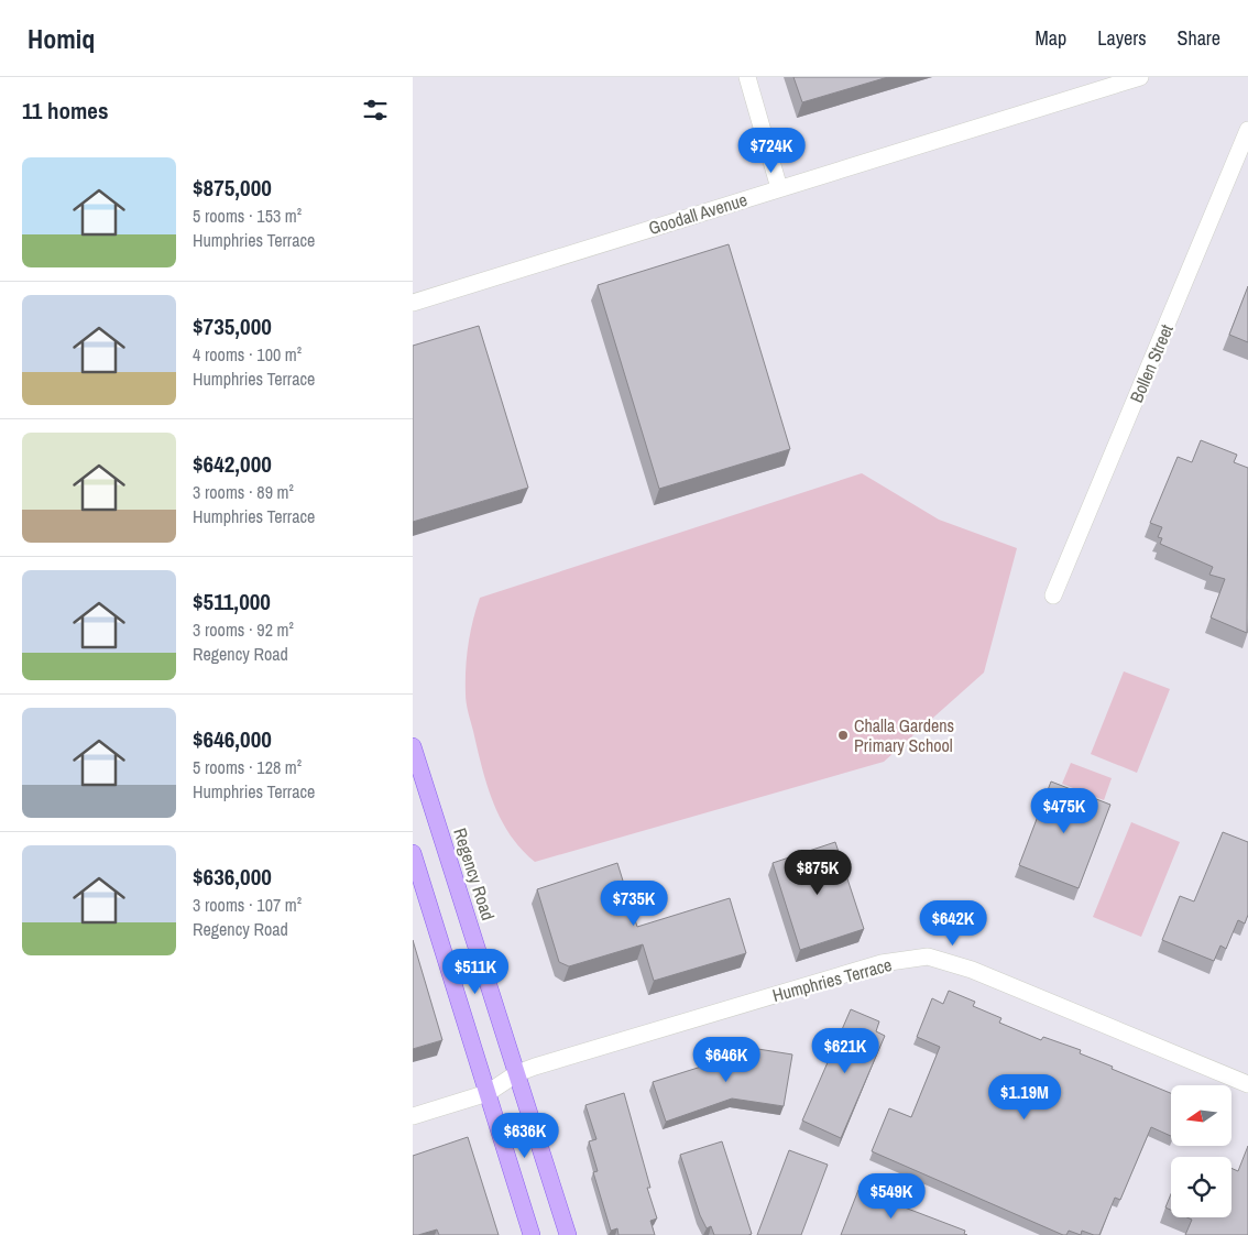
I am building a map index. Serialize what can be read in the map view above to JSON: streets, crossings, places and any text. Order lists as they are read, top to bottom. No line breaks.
{"streets":{"main road":["Regency Road"],"street":["Goodall Avenue","Bollen Street","Humphries Terrace"]},"crossings":[["Regency Road","Humphries Terrace"]],"places":["Challa Gardens Primary School"],"north":"left","page":{"header":"Homiq","nav":["Map","Layers","Share"],"heading":"11 homes","price":["$724K","$475K","$875K","$735K","$642K","$511K","$621K","$646K","$1.19M","$636K","$549K"],"list":[{"name":"$875,000","note":"5 rooms · 153 m² · Humphries Terrace"},{"name":"$735,000","note":"4 rooms · 100 m² · Humphries Terrace"},{"name":"$642,000","note":"3 rooms · 89 m² · Humphries Terrace"},{"name":"$511,000","note":"3 rooms · 92 m² · Regency Road"},{"name":"$646,000","note":"5 rooms · 128 m² · Humphries Terrace"},{"name":"$636,000","note":"3 rooms · 107 m² · Regency Road"}]}}
